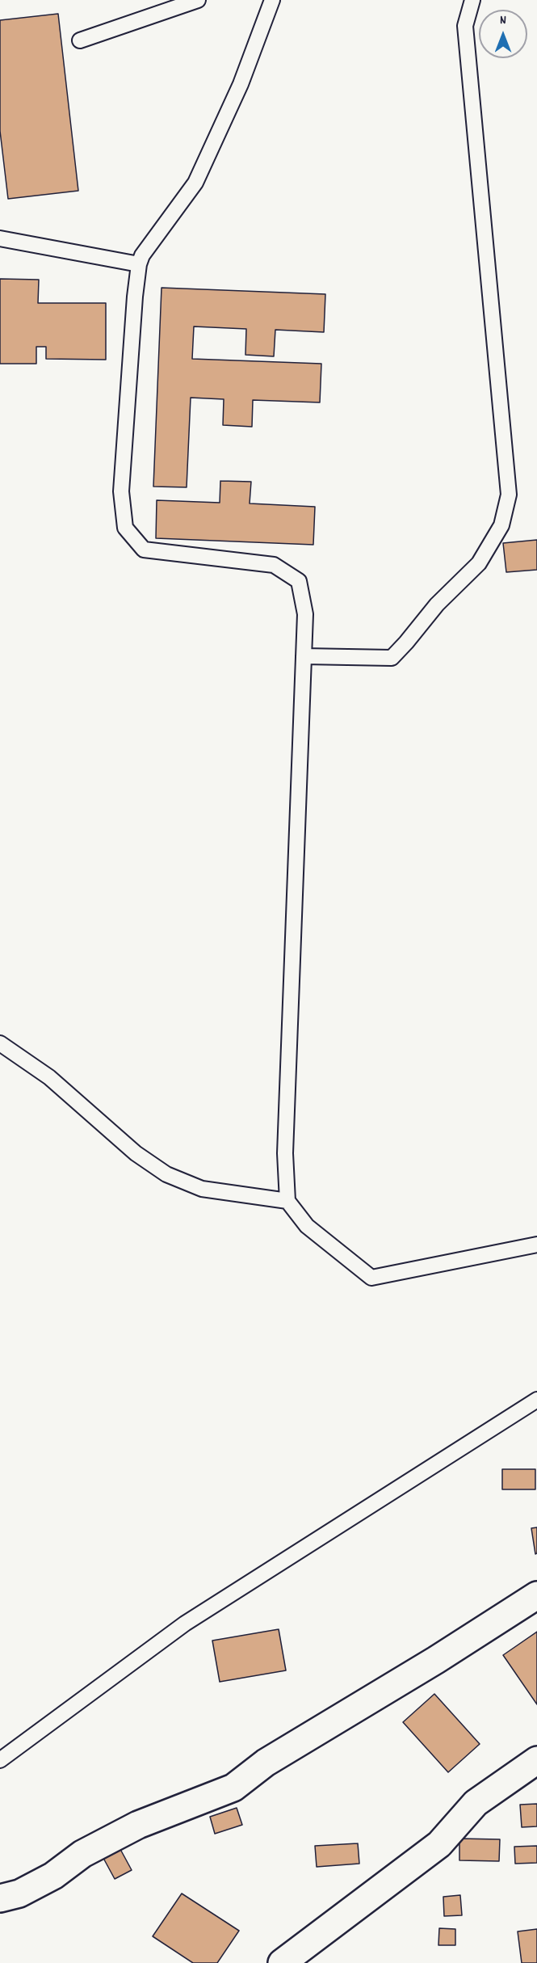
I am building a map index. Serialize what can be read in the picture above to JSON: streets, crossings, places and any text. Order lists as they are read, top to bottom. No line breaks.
{"north":"top"}
